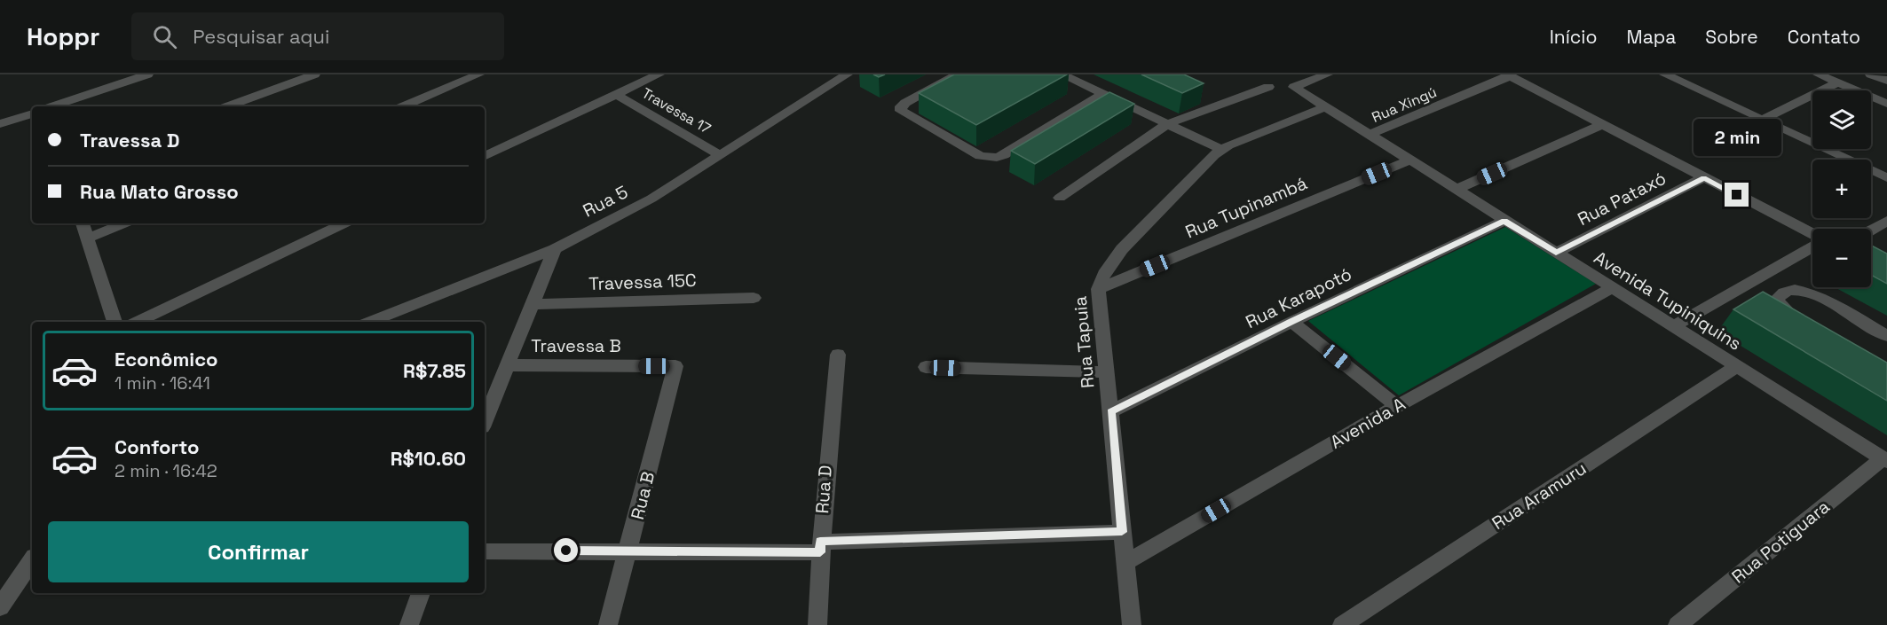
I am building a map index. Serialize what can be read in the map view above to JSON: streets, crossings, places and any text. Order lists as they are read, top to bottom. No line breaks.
{"streets":{"street":["Rua Xingú","Travessa 17","Rua Pataxó","Rua 5","Rua Tupinambá","Travessa 15C","Rua Karapotó","Avenida Tupiniquins","Rua Tapuia","Travessa B","Avenida A","Rua D","Rua B","Rua Aramuru","Rua Potiguara"]},"crossings":[["Rua Xingú","Avenida Tupiniquins"],["Travessa 17","Rua 5"],["Rua Pataxó","Avenida Tupiniquins"],["Rua Tupinambá","Avenida Tupiniquins"],["Rua Tupinambá","Rua Tapuia"],["Rua Karapotó","Avenida Tupiniquins"],["Rua Karapotó","Rua Tapuia"],["Avenida Tupiniquins","Rua Tapuia"],["Avenida Tupiniquins","Avenida A"],["Avenida Tupiniquins","Rua Aramuru"],["Avenida Tupiniquins","Rua Potiguara"],["Rua Tapuia","Avenida A"],["Travessa B","Rua B"]],"page":{"header":"Hoppr","search":"Pesquisar aqui","nav":["Início","Mapa","Sobre","Contato"],"map_buttons":["+","−"],"banner":["Travessa D","Rua Mato Grosso"],"bubble":"2 min","list":[{"name":"Econômico","note":"1 min · 16:41","value":"R$7.85"},{"name":"Conforto","note":"2 min · 16:42","value":"R$10.60"}],"buttons":"Confirmar"}}
